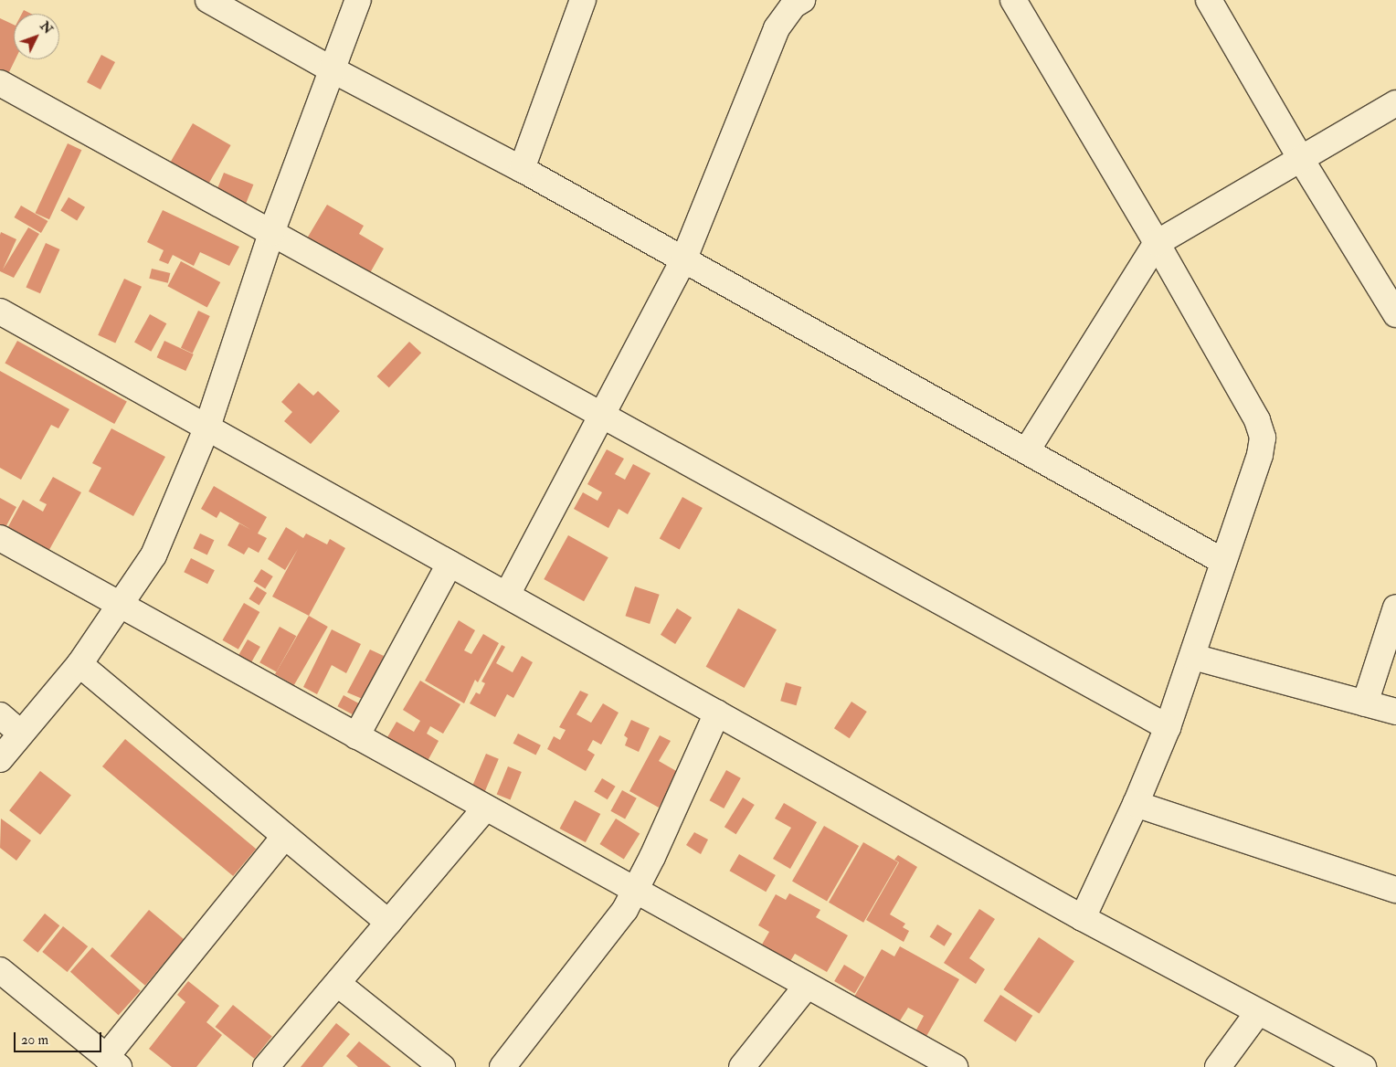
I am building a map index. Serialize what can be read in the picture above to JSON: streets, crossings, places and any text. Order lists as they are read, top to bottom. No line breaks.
{"scale_bar":"20 m","north":"top right"}
